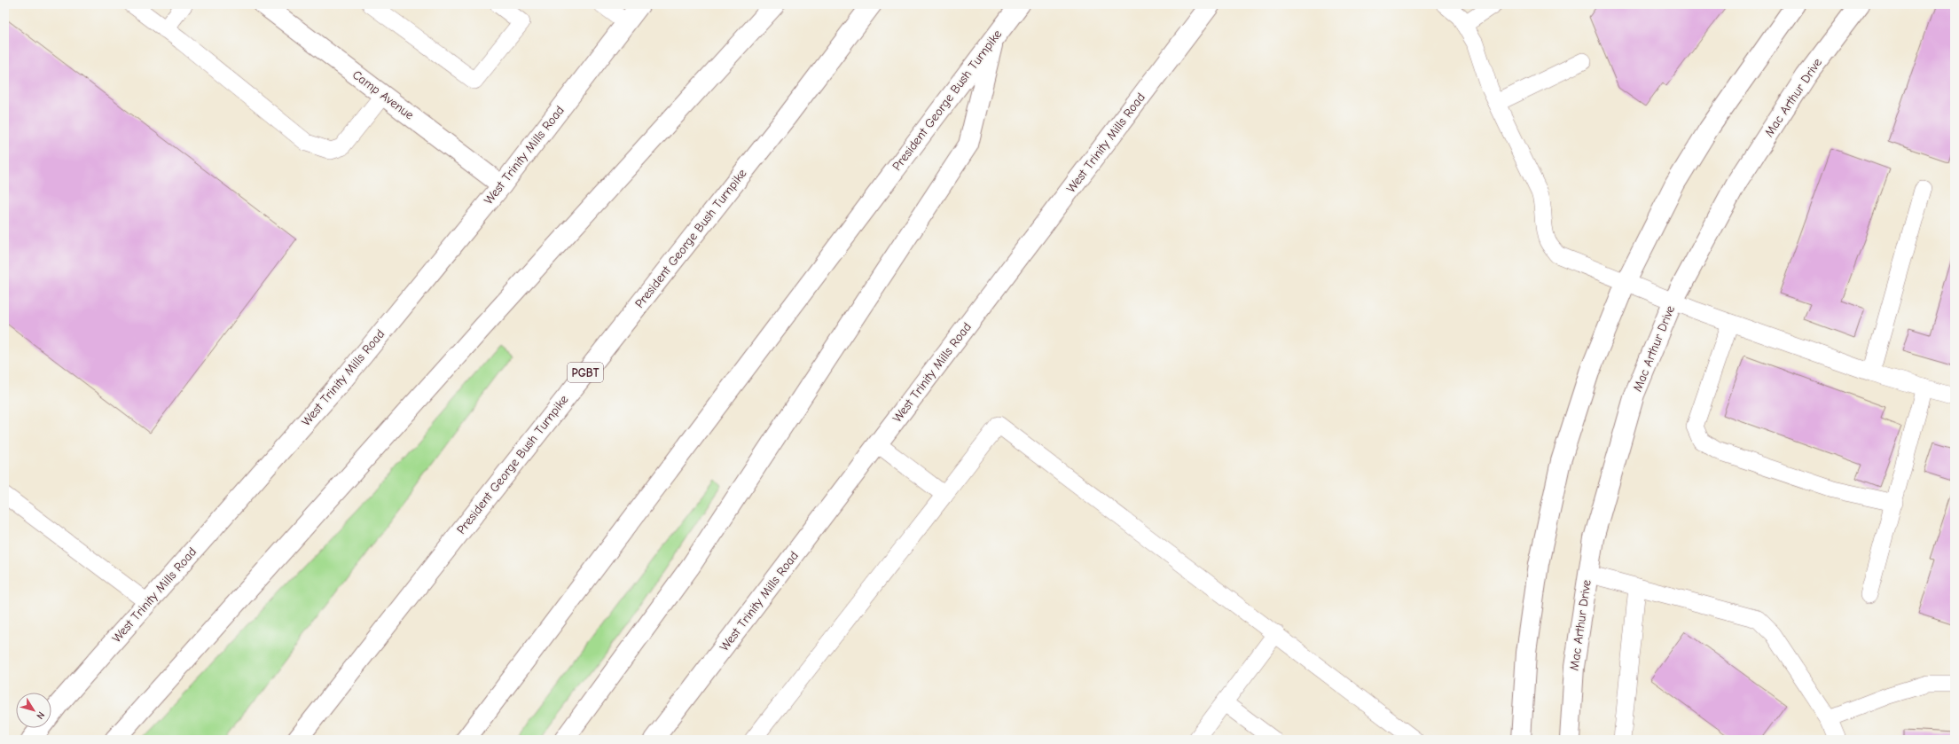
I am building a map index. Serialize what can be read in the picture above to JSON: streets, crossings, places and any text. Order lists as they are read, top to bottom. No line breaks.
{"streets":{"main road":["Camp Avenue","Mac Arthur Drive","President George Bush Turnpike","West Trinity Mills Road","PGBT"]},"crossings":[["Camp Avenue","West Trinity Mills Road"]],"north":"bottom right"}
